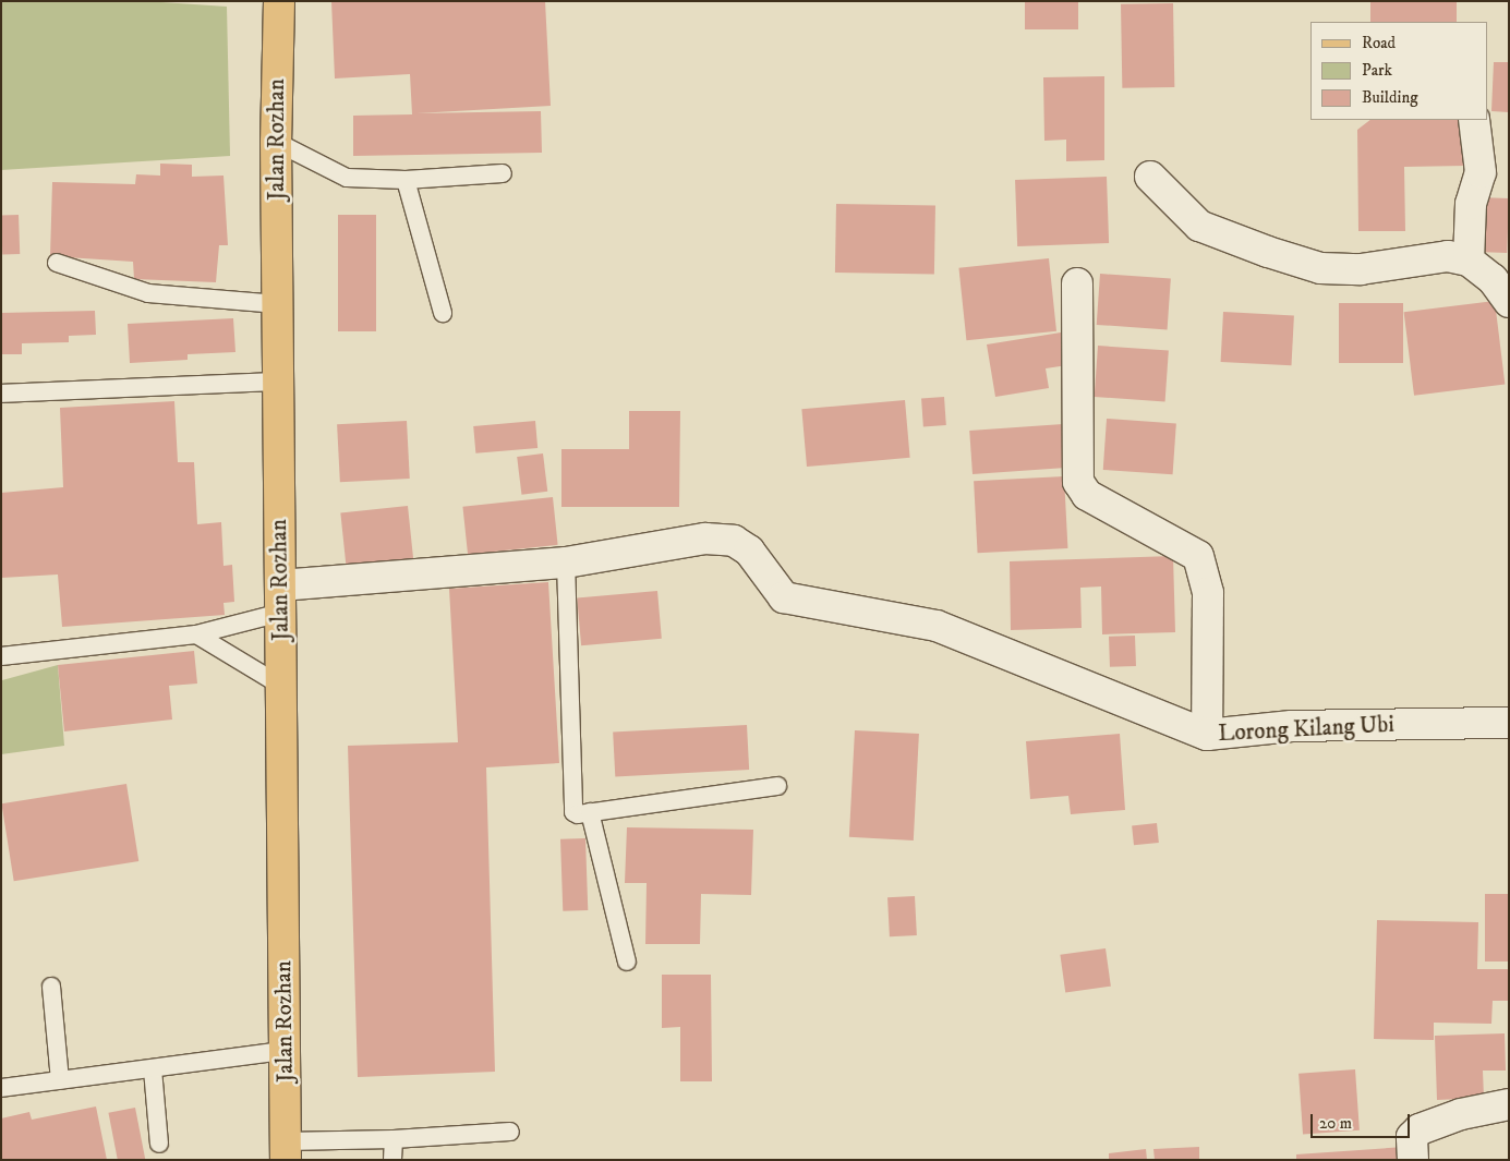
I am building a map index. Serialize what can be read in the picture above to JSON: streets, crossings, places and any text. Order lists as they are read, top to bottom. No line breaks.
{"streets":{"main road":["Jalan Rozhan"],"street":["Lorong Kilang Ubi"]},"crossings":[["Jalan Rozhan","Lorong Kilang Ubi"]],"legend":["Road","Park","Building"],"scale_bar":"20 m"}
